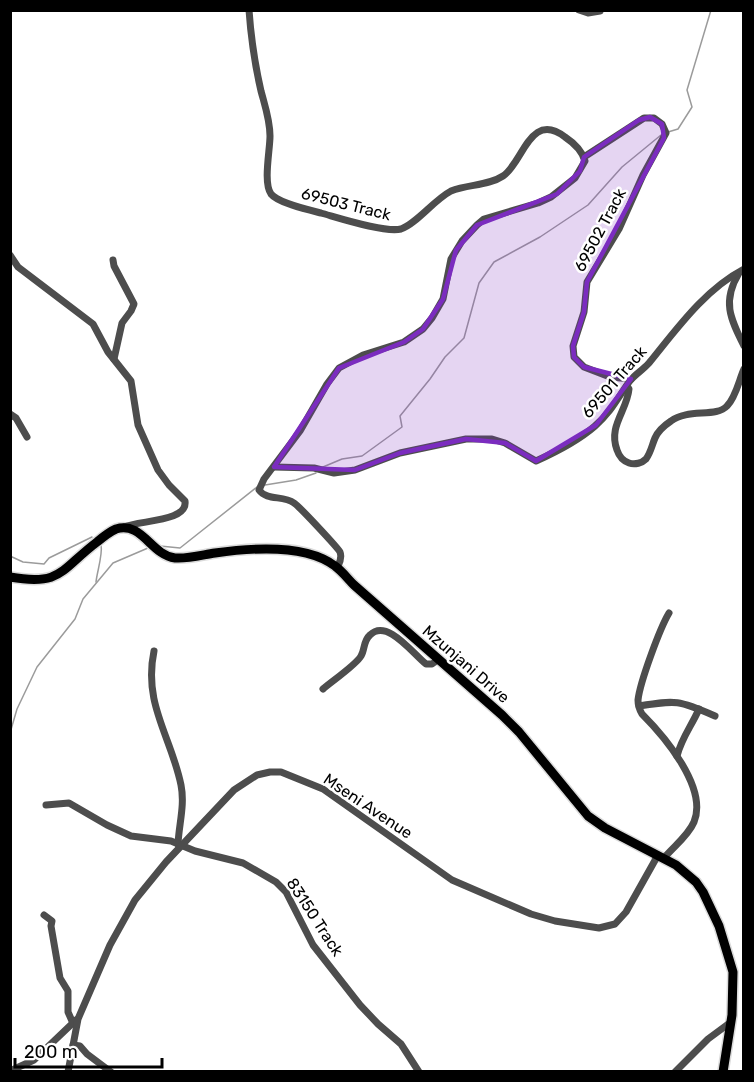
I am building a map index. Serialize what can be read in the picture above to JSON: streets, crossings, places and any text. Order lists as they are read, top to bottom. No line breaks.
{"streets":{"main road":["Mzunjani Drive"],"street":["69503 Track","69502 Track","69501 Track","Mseni Avenue","83150 Track"]},"crossings":[["69503 Track","69502 Track"],["69502 Track","69501 Track"],["Mzunjani Drive","Mseni Avenue"],["Mseni Avenue","83150 Track"]],"scale_bar":"200 m"}
